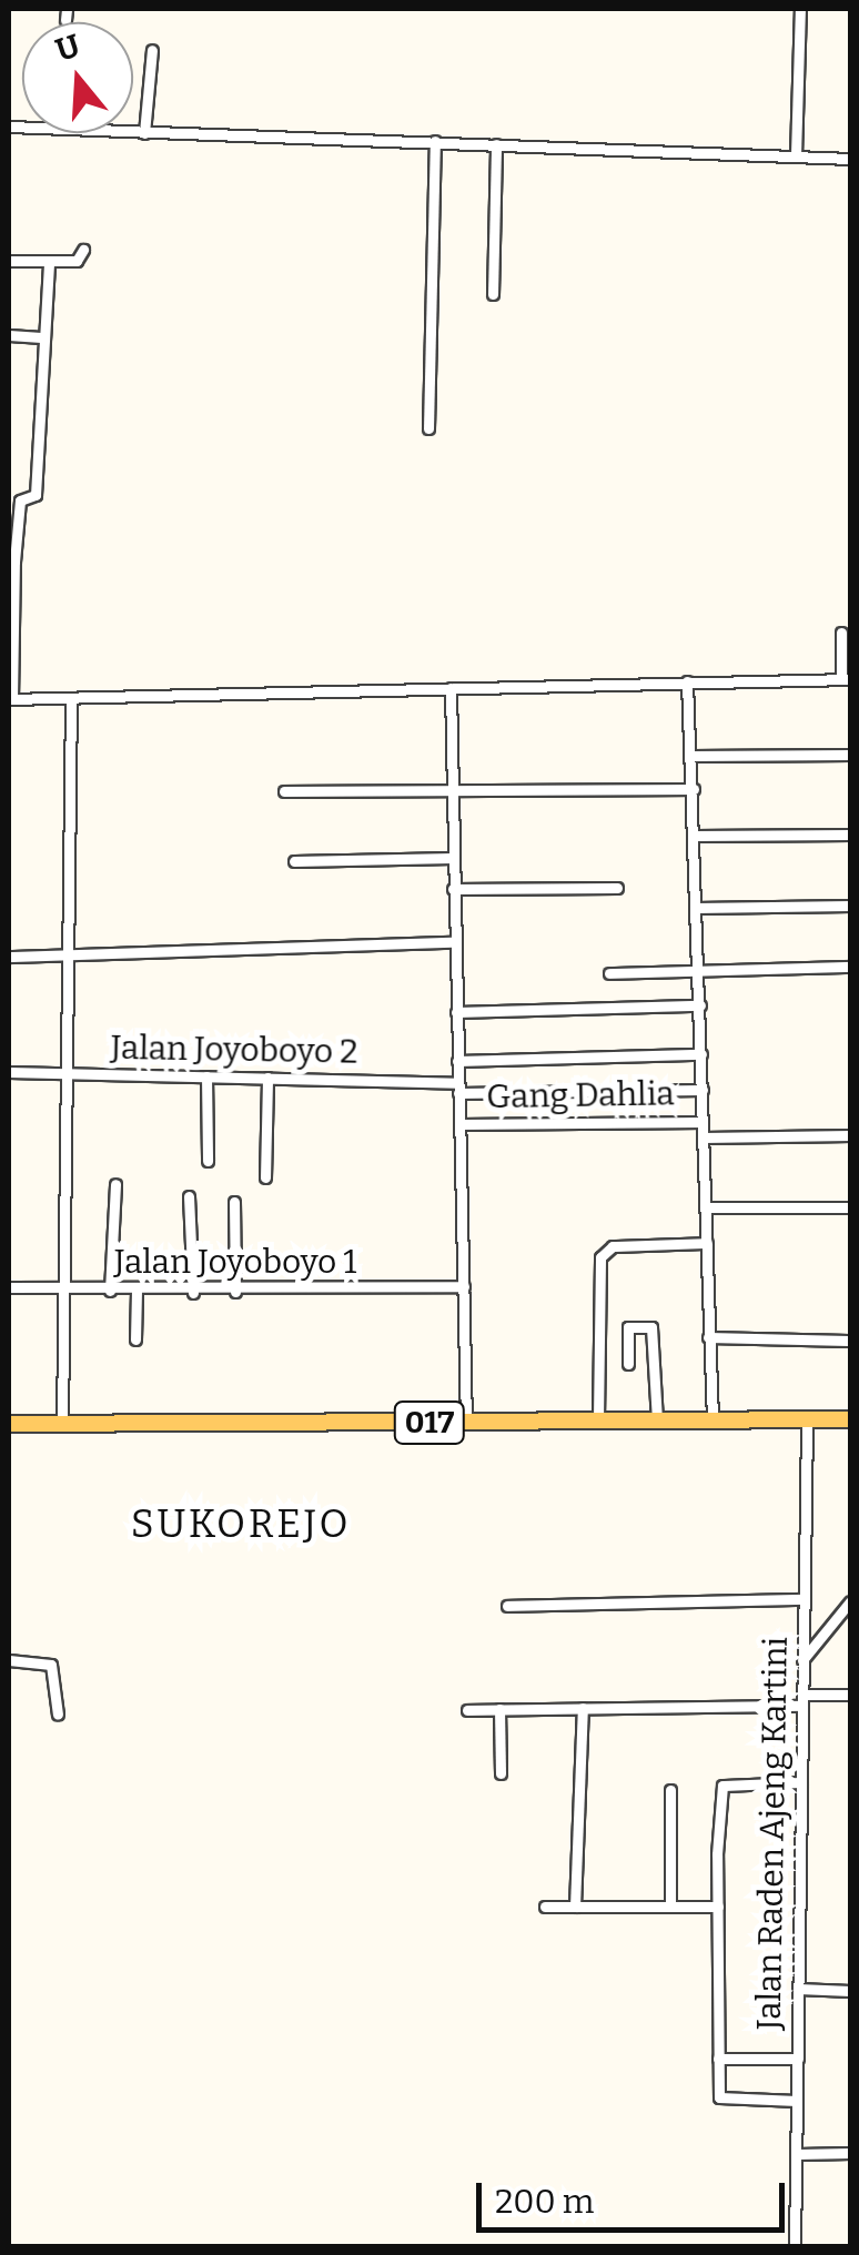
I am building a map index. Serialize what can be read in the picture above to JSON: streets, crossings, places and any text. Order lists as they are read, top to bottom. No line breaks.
{"streets":{"main road":["017"],"street":["Jalan Joyoboyo 2","Gang Dahlia","Jalan Joyoboyo 1","Jalan Raden Ajeng Kartini"]},"crossings":[["017","Jalan Raden Ajeng Kartini"]],"districts":["SUKOREJO"],"scale_bar":"200 m","north":"top"}
